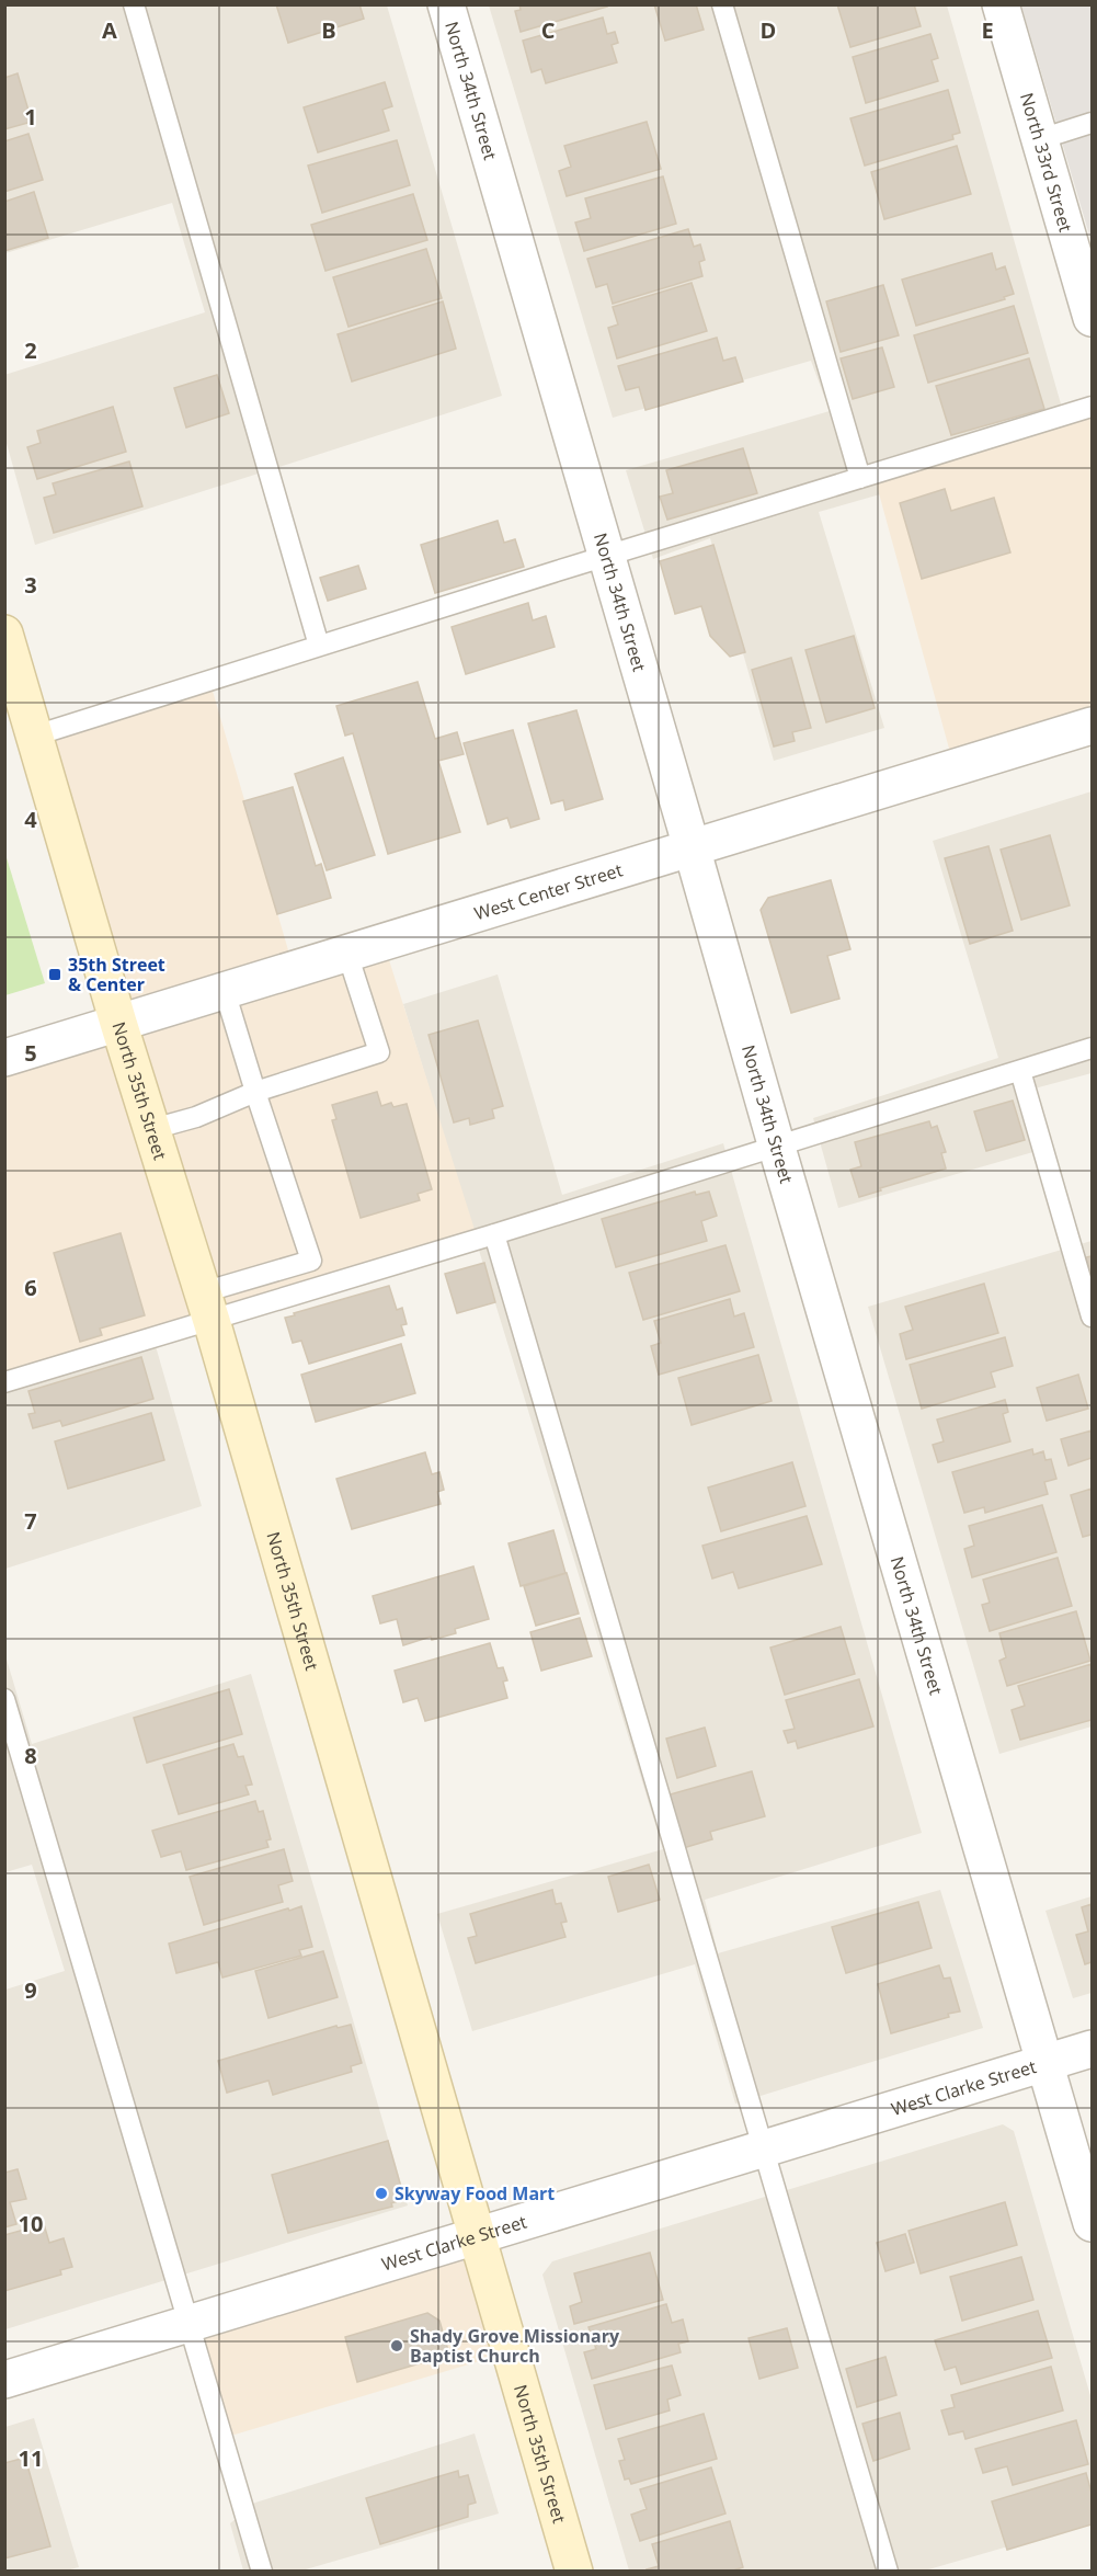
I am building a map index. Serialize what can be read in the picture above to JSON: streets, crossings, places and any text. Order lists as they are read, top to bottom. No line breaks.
{"streets":{"main road":["North 35th Street"],"street":["North 34th Street","North 33rd Street","West Center Street","West Clarke Street"]},"crossings":[["North 34th Street","West Center Street"],["North 34th Street","West Clarke Street"],["West Center Street","North 35th Street"],["North 35th Street","West Clarke Street"]],"places":{"transit":["35th Street & Center"],"other":["Skyway Food Mart","Shady Grove Missionary Baptist Church"]},"grid":{"columns":["A","B","C","D","E"],"rows":["1","2","3","4","5","6","7","8","9","10","11"]}}
